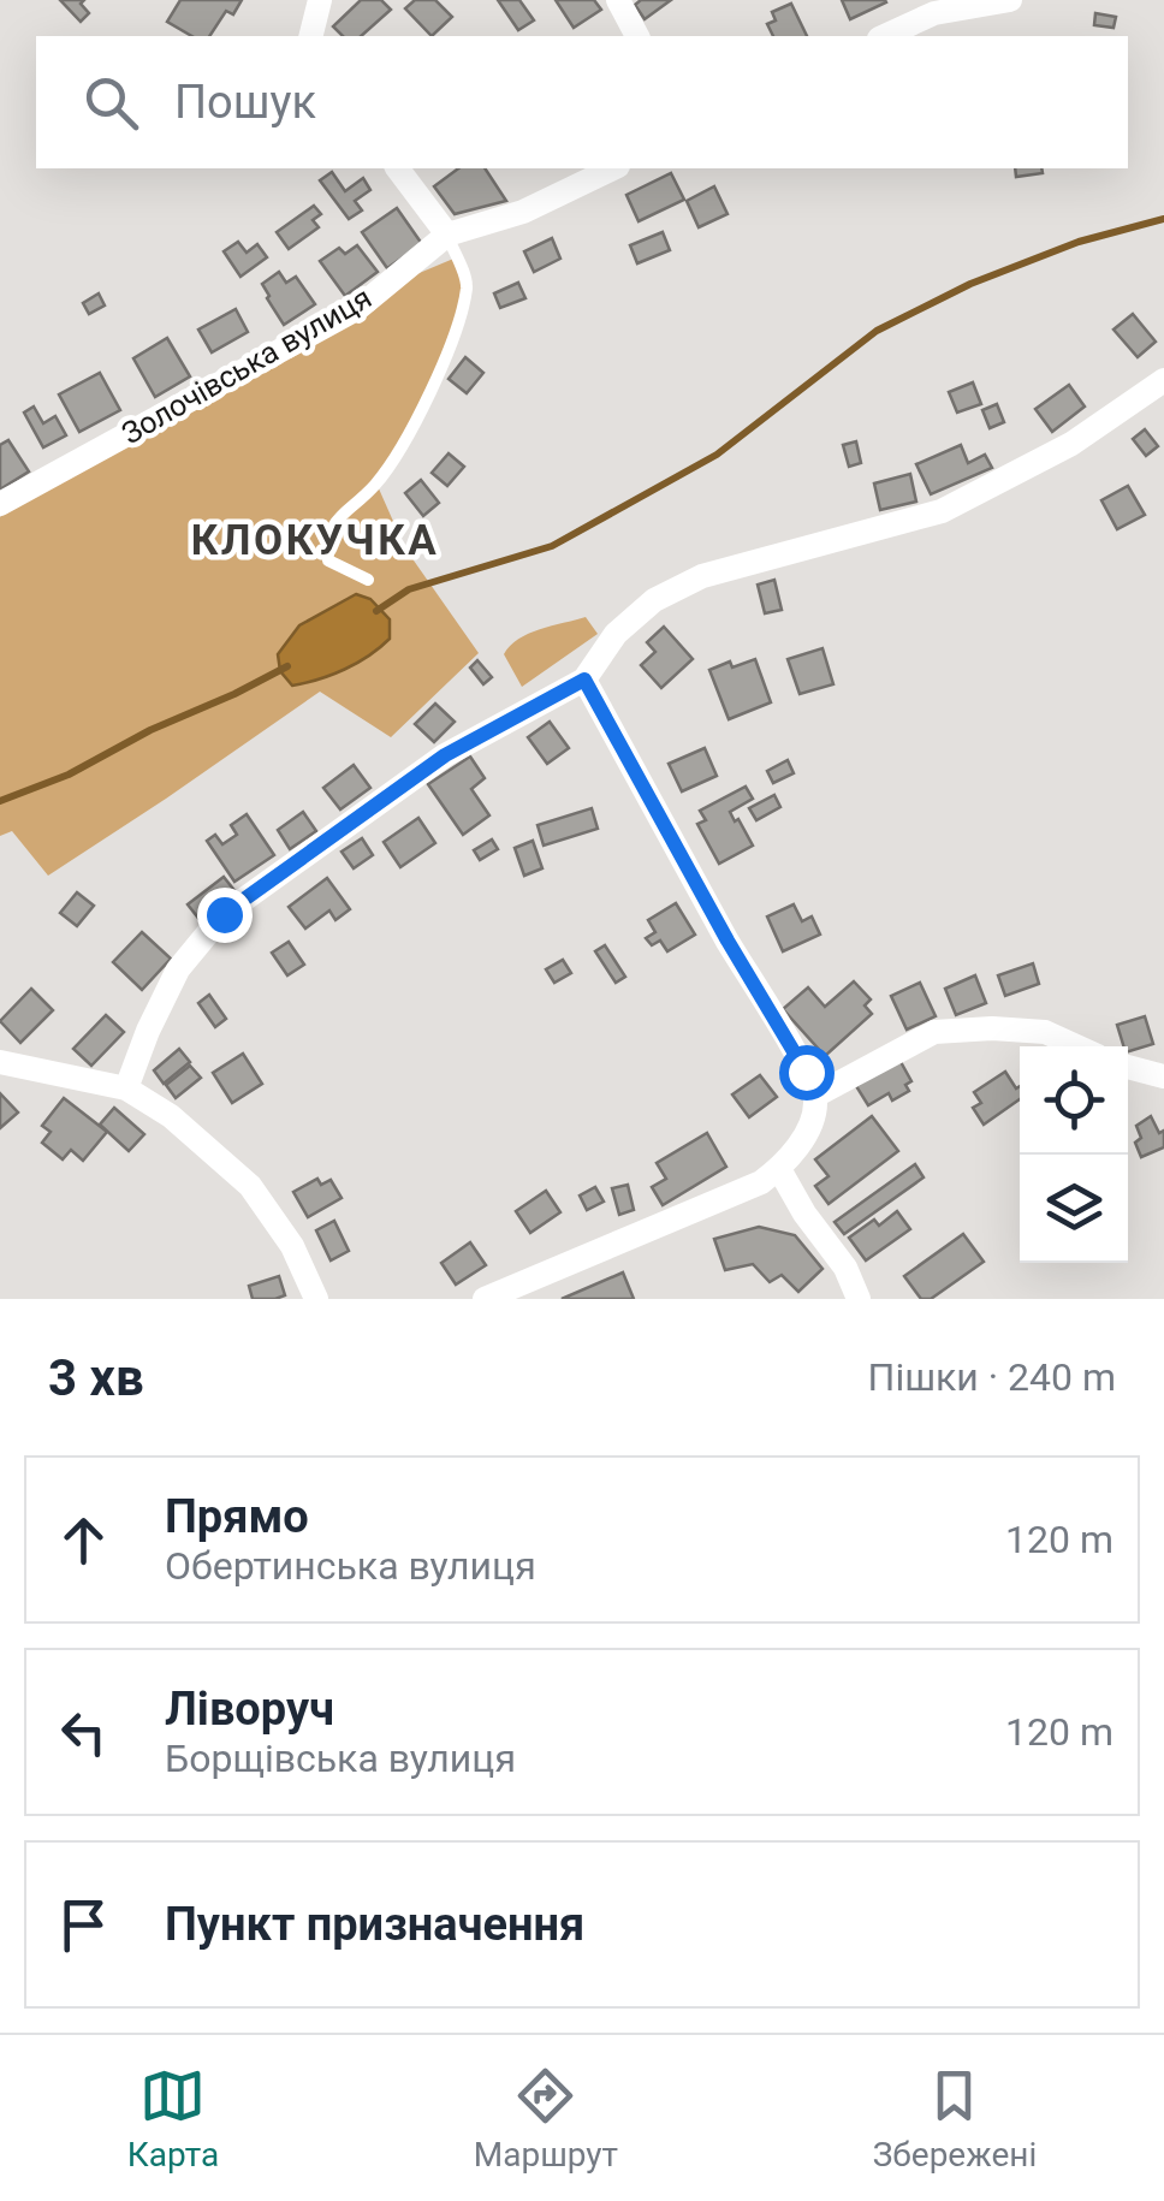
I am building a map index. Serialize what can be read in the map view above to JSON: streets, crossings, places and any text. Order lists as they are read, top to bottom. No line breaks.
{"streets":{"street":["Золочівська вулиця"]},"districts":["КЛОКУЧКА"],"page":{"search":"Пошук","heading":["3 хв","Пішки · 240 m"],"list":[["Прямо","Обертинська вулиця","120 m"],["Ліворуч","Борщівська вулиця","120 m"],"Пункт призначення"],"nav":["Карта","Маршрут","Збережені"]}}
